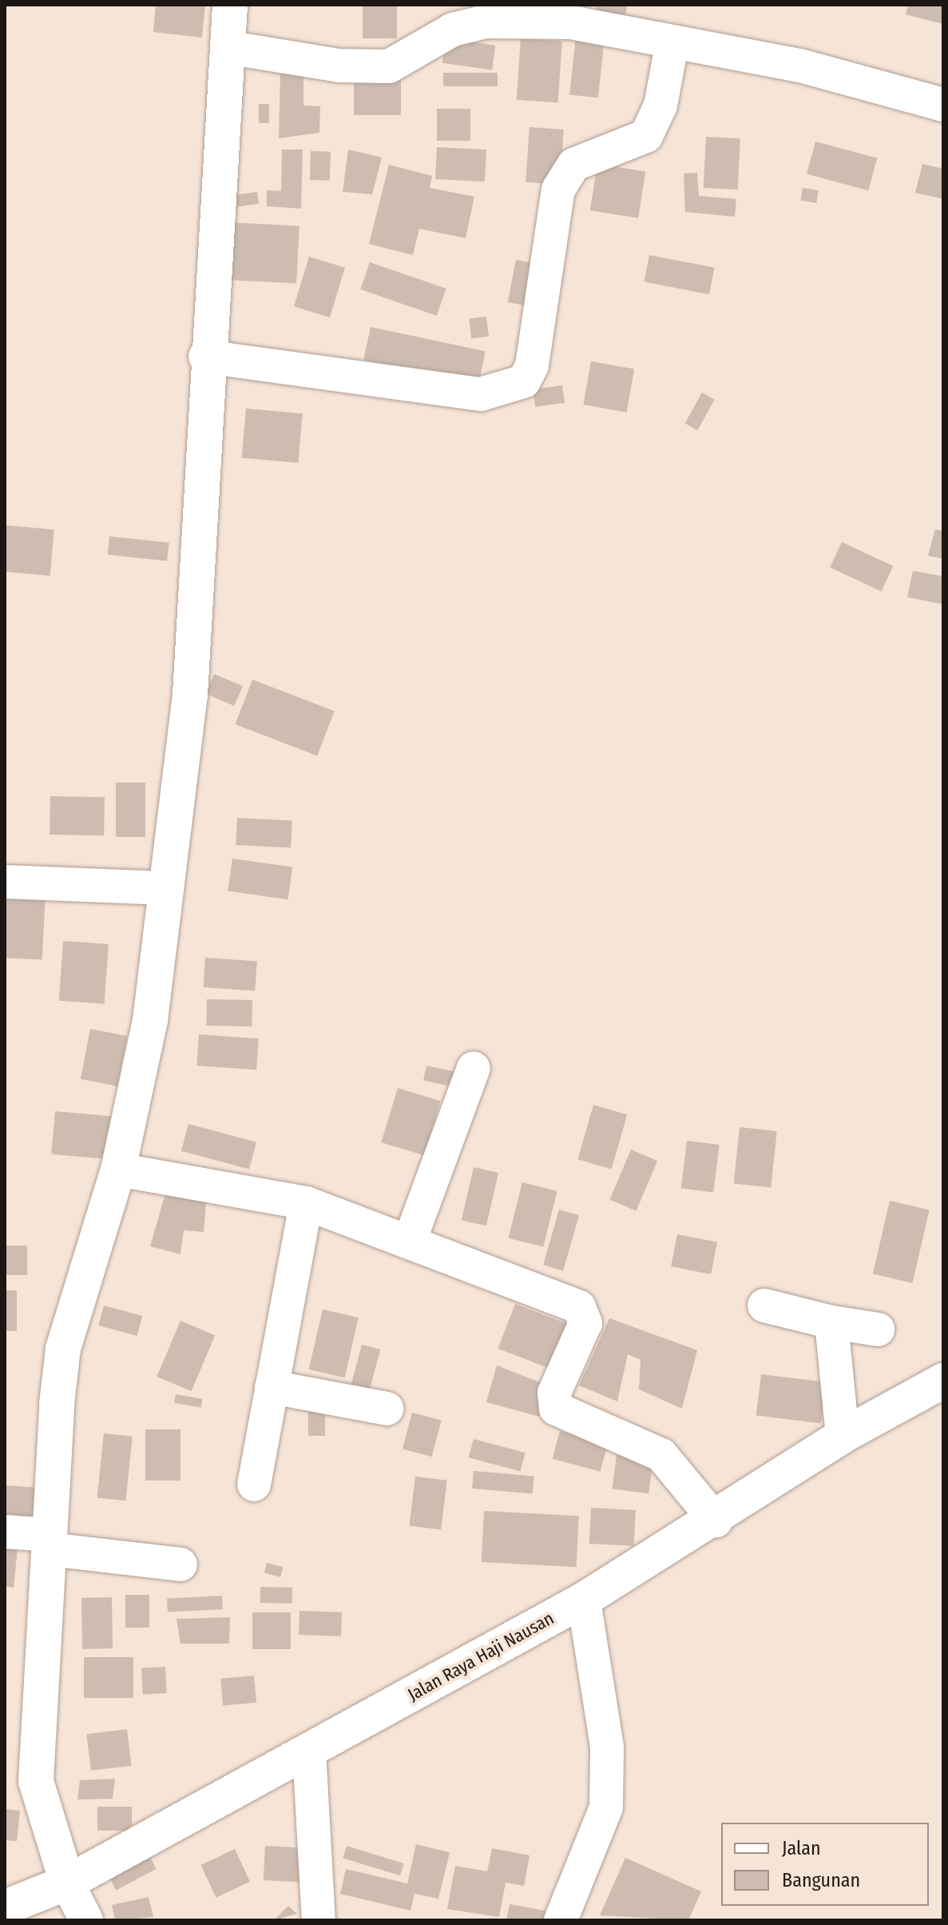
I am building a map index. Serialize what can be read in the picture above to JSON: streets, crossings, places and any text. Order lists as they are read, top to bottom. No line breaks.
{"streets":{"street":["Jalan Raya Haji Nausan"]},"legend":["Jalan","Bangunan"]}
